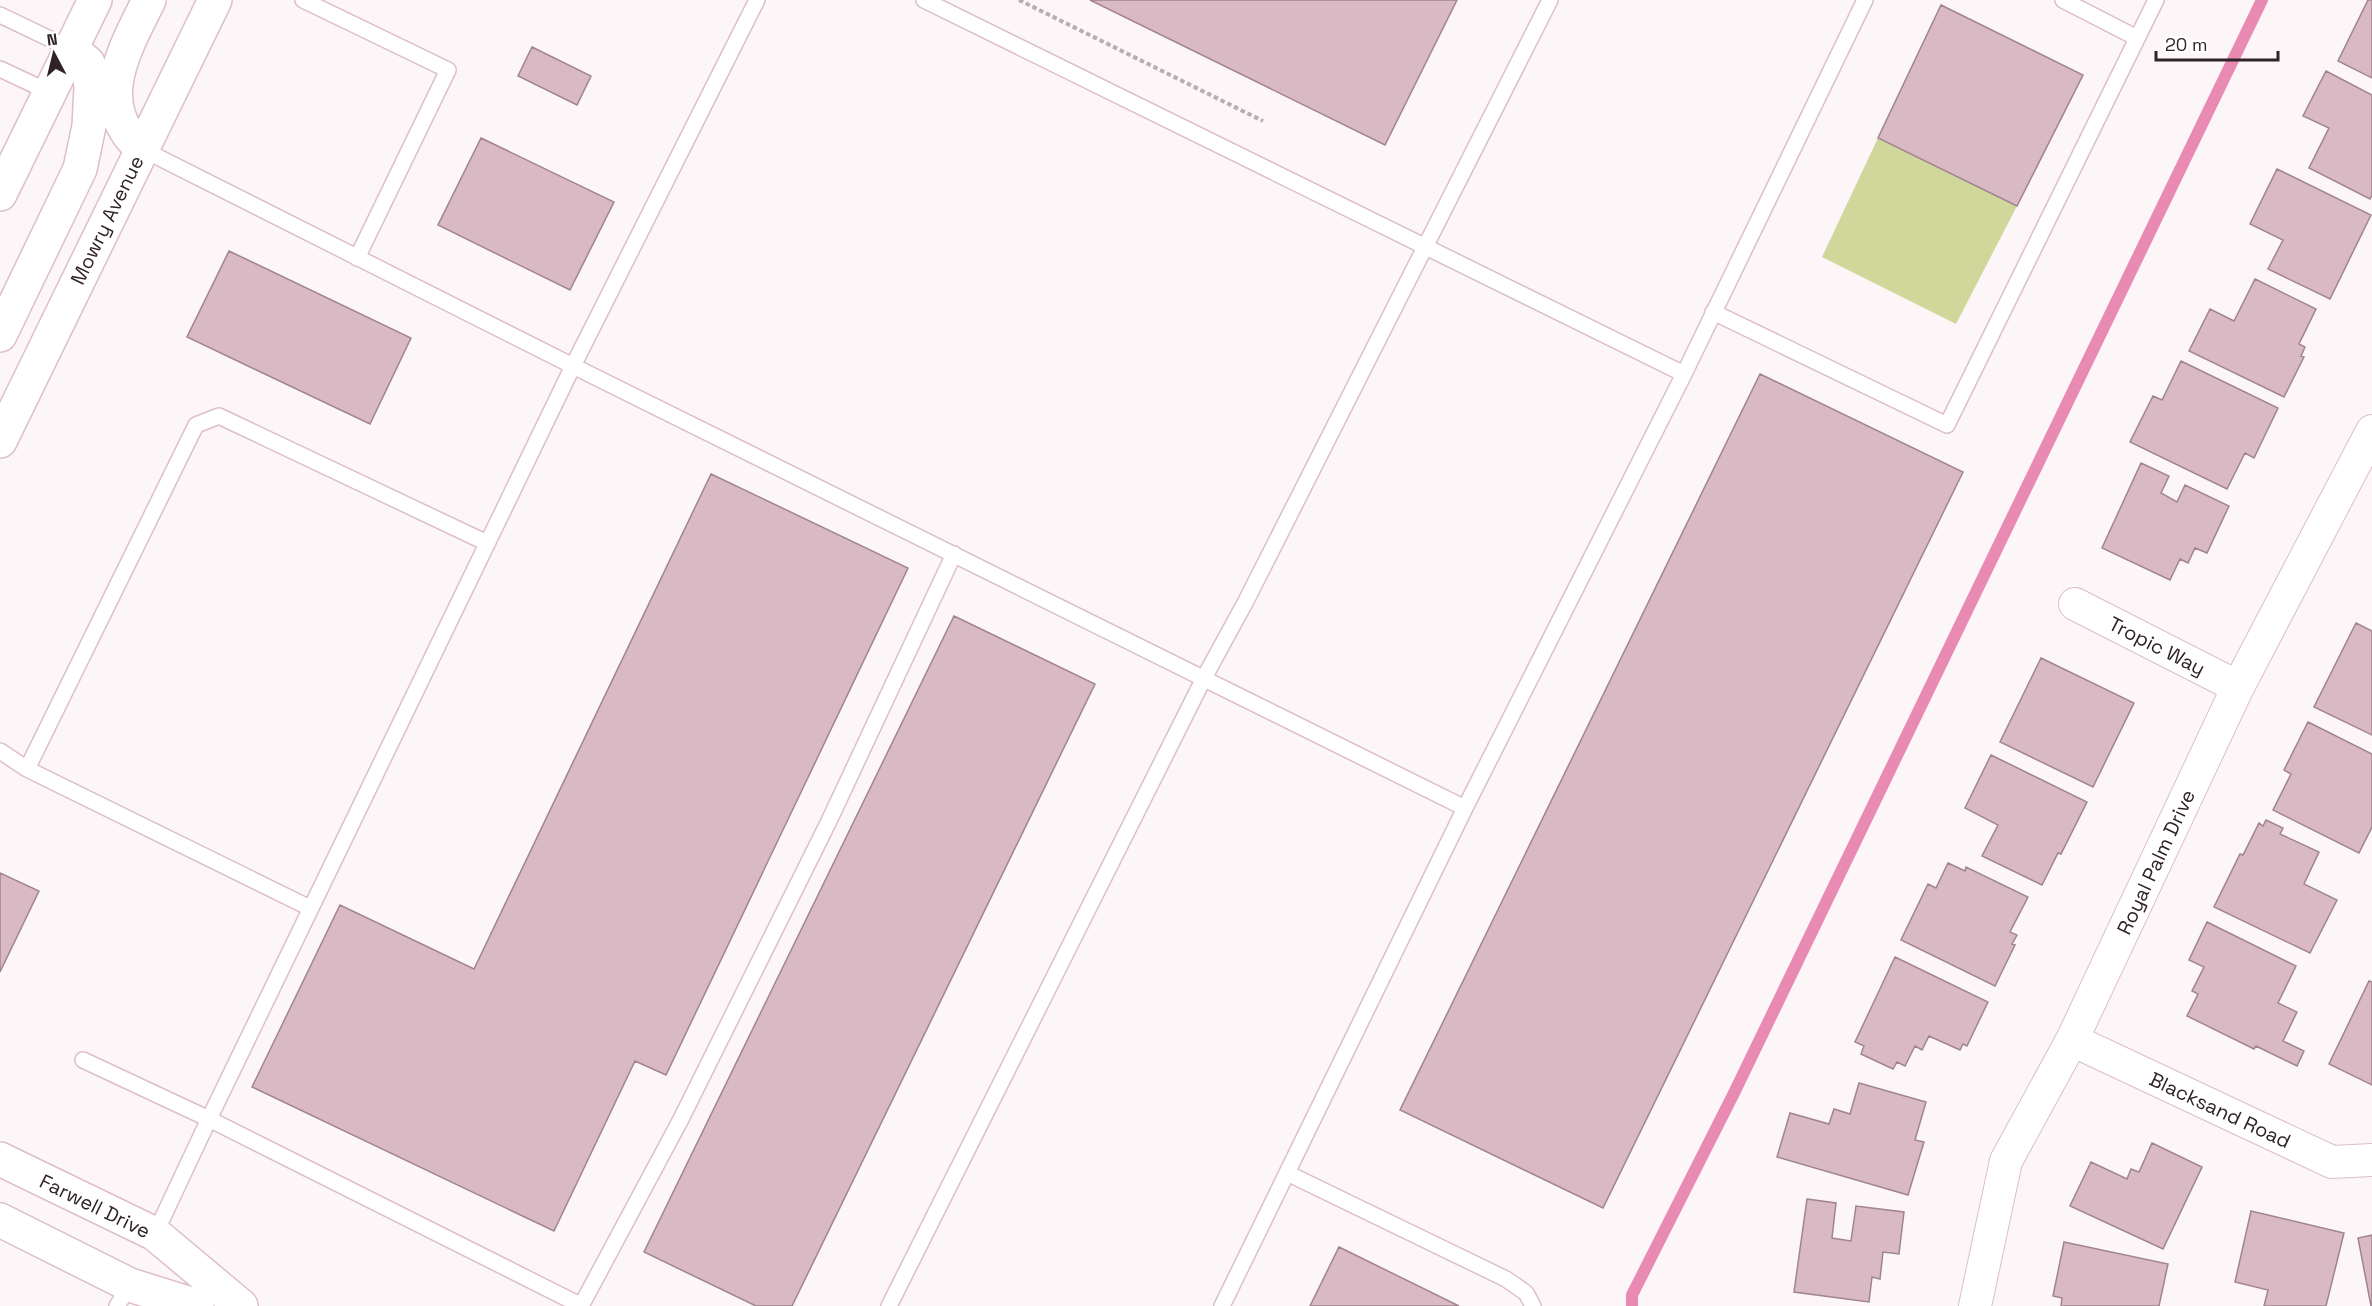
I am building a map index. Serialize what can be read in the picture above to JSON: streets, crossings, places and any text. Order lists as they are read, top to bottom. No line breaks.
{"streets":{"main road":["Mowry Avenue","Farwell Drive"],"street":["Tropic Way","Royal Palm Drive","Blacksand Road"]},"crossings":[["Tropic Way","Royal Palm Drive"],["Royal Palm Drive","Blacksand Road"]],"scale_bar":"20 m","north":"top"}
